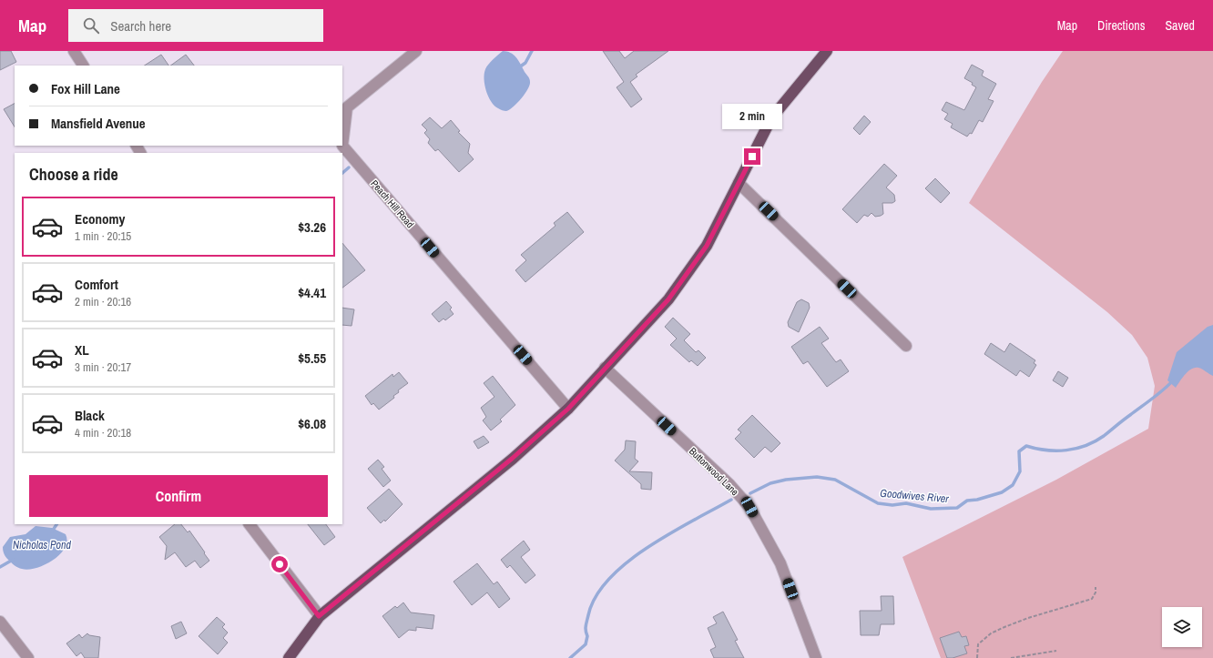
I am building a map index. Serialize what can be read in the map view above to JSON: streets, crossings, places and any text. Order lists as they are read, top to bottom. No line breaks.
{"streets":{"street":["Peach Hill Road","Buttonwood Lane"]},"water":["Goodwives River","Nicholas Pond"],"page":{"header":"Map","search":"Search here","nav":["Map","Directions","Saved"],"banner":["Fox Hill Lane","Mansfield Avenue"],"bubble":"2 min","heading":"Choose a ride","list":[{"name":"Economy","note":"1 min · 20:15","value":"$3.26"},{"name":"Comfort","note":"2 min · 20:16","value":"$4.41"},{"name":"XL","note":"3 min · 20:17","value":"$5.55"},{"name":"Black","note":"4 min · 20:18","value":"$6.08"}],"buttons":"Confirm"}}
